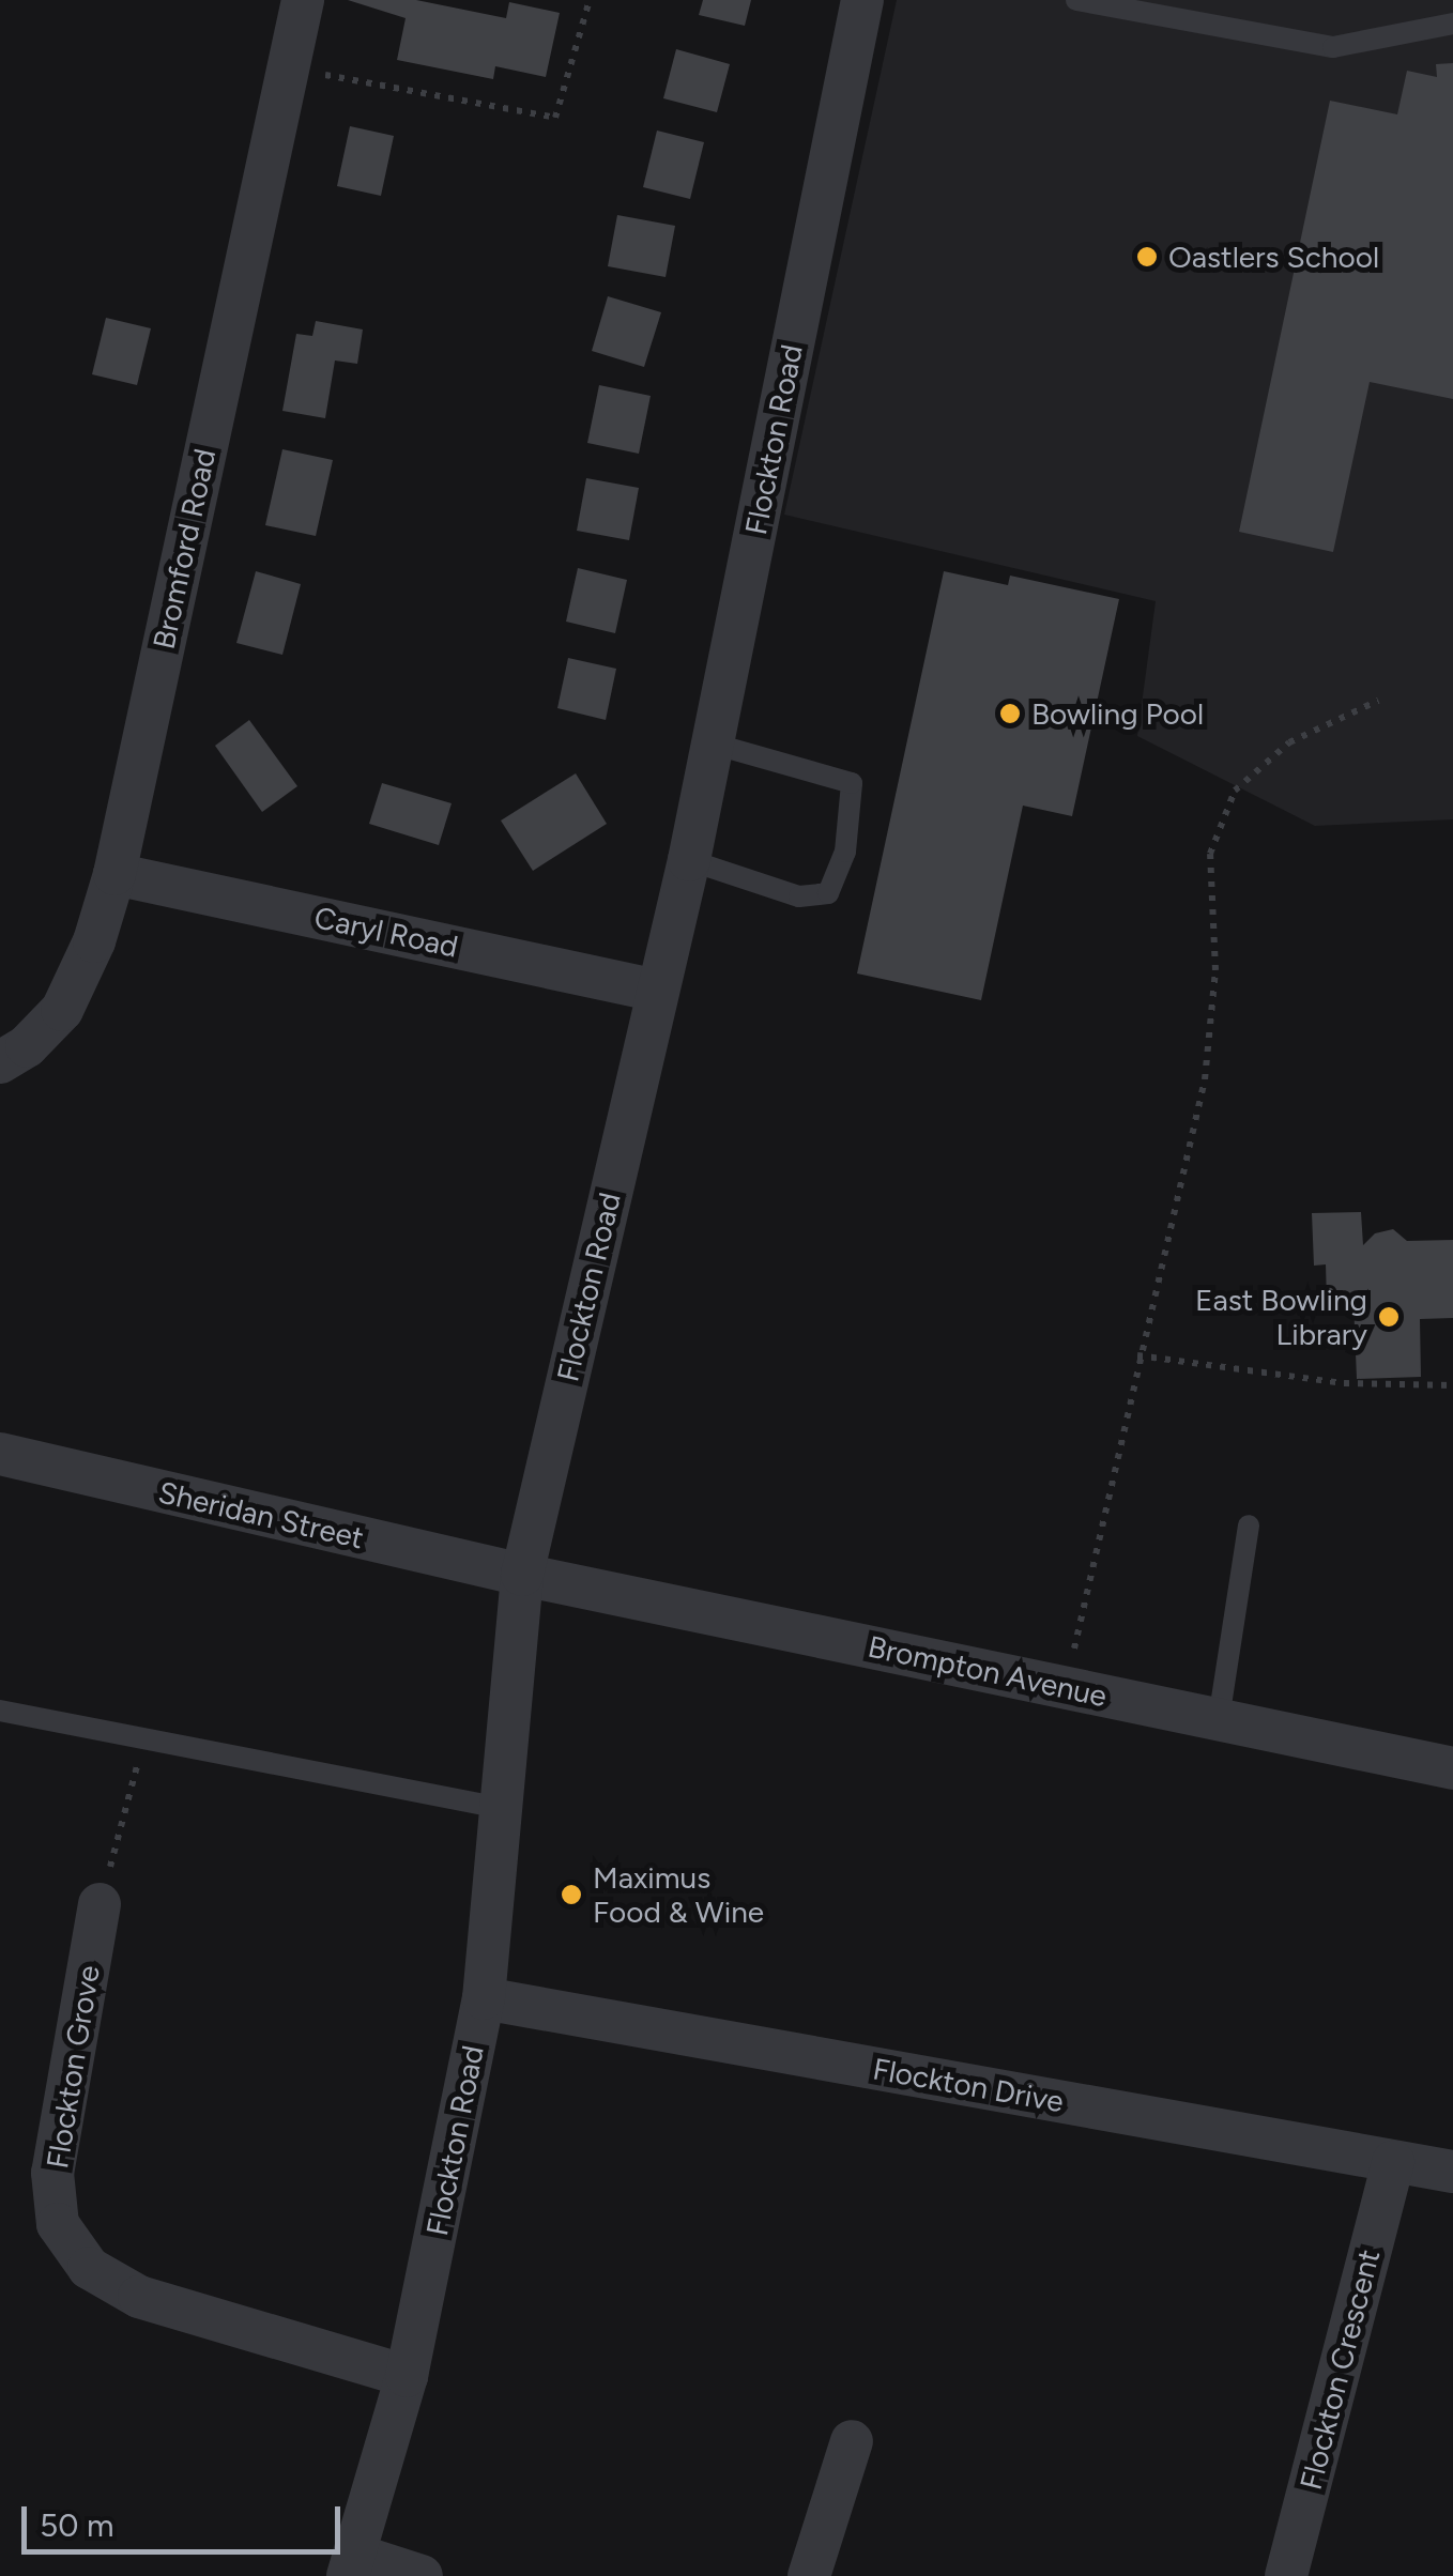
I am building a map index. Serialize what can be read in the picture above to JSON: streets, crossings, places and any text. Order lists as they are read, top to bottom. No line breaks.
{"streets":{"street":["Flockton Road","Bromford Road","Caryl Road","Sheridan Street","Brompton Avenue","Flockton Grove","Flockton Drive","Flockton Crescent"]},"crossings":[["Flockton Road","Caryl Road"],["Flockton Road","Sheridan Street"],["Flockton Road","Brompton Avenue"],["Flockton Road","Flockton Grove"],["Flockton Road","Flockton Drive"],["Bromford Road","Caryl Road"],["Sheridan Street","Brompton Avenue"],["Flockton Drive","Flockton Crescent"]],"places":["Oastlers School","Bowling Pool","East Bowling Library","Maximus Food & Wine"],"scale_bar":"50 m"}
